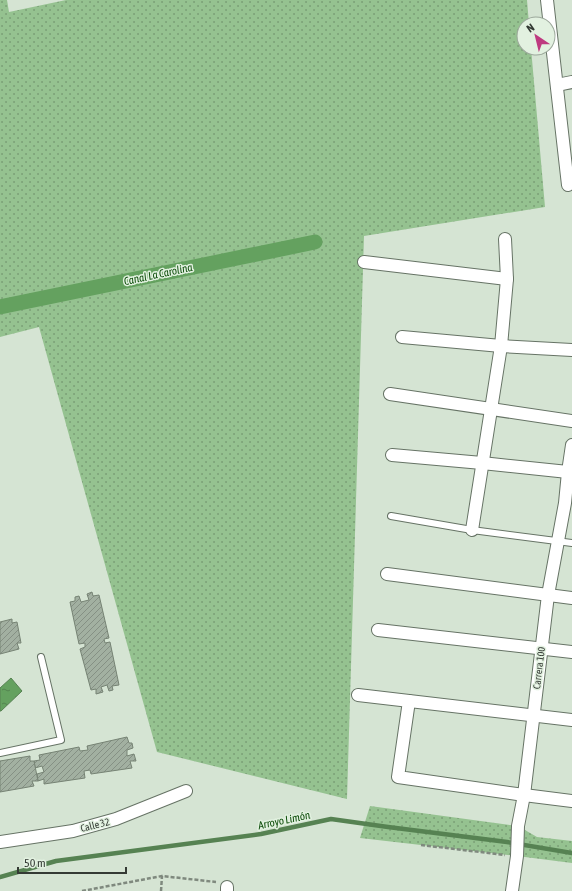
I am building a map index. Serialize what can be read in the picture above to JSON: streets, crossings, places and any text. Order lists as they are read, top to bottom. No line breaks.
{"streets":{"street":["Carrera 100","Calle 32"]},"water":["Canal La Carolina","Arroyo Limón"],"scale_bar":"50 m","north":"top left"}
